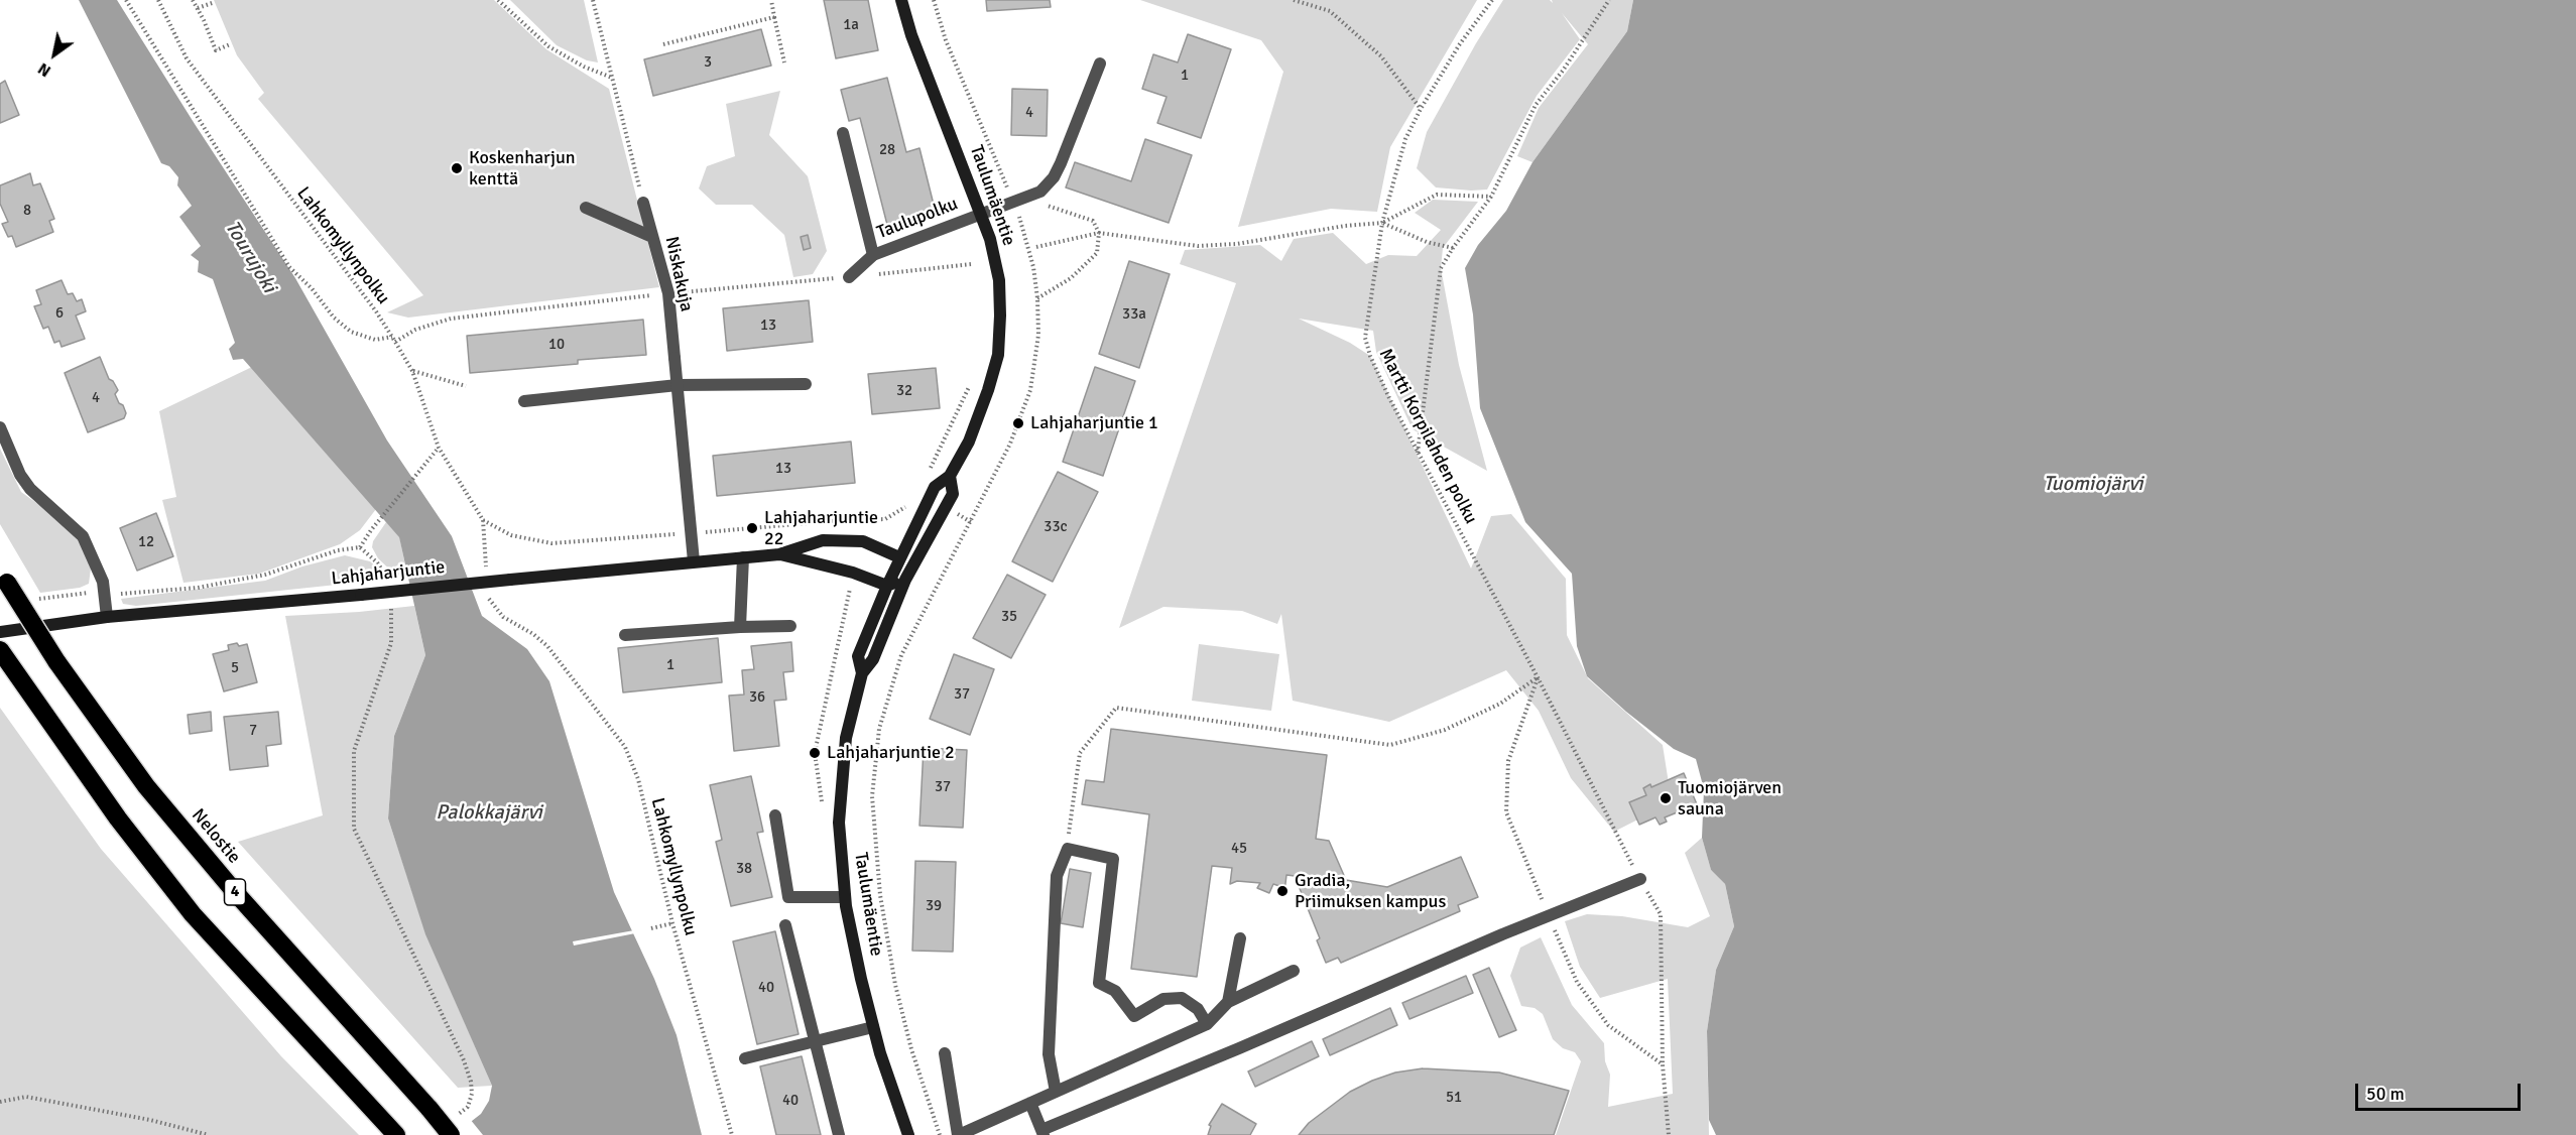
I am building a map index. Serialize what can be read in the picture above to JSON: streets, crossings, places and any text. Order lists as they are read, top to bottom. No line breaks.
{"streets":{"highway":["Nelostie","4"],"main road":["Taulumäentie","Lahjaharjuntie"],"street":["Taulupolku","Niskakuja"],"path":["Lahkomyllynpolku","Martti Korpilahden polku"]},"crossings":[["Taulumäentie","Taulupolku"],["Taulumäentie","Lahjaharjuntie"],["Lahkomyllynpolku","Niskakuja"],["Niskakuja","Lahjaharjuntie"]],"water":["Tourujoki","Tuomiojärvi","Palokkajärvi"],"places":["Koskenharjun kenttä","Lahjaharjuntie 1","Lahjaharjuntie 22","Lahjaharjuntie 2","Tuomiojärven sauna","Gradia, Priimuksen kampus"],"house_numbers":["1a","3","1","4","28","8","6","33a","13","10","32","4","13","33c","12","35","1","5","37","36","7","37","45","38","39","40","51","40"],"scale_bar":"50 m","north":"bottom left"}
